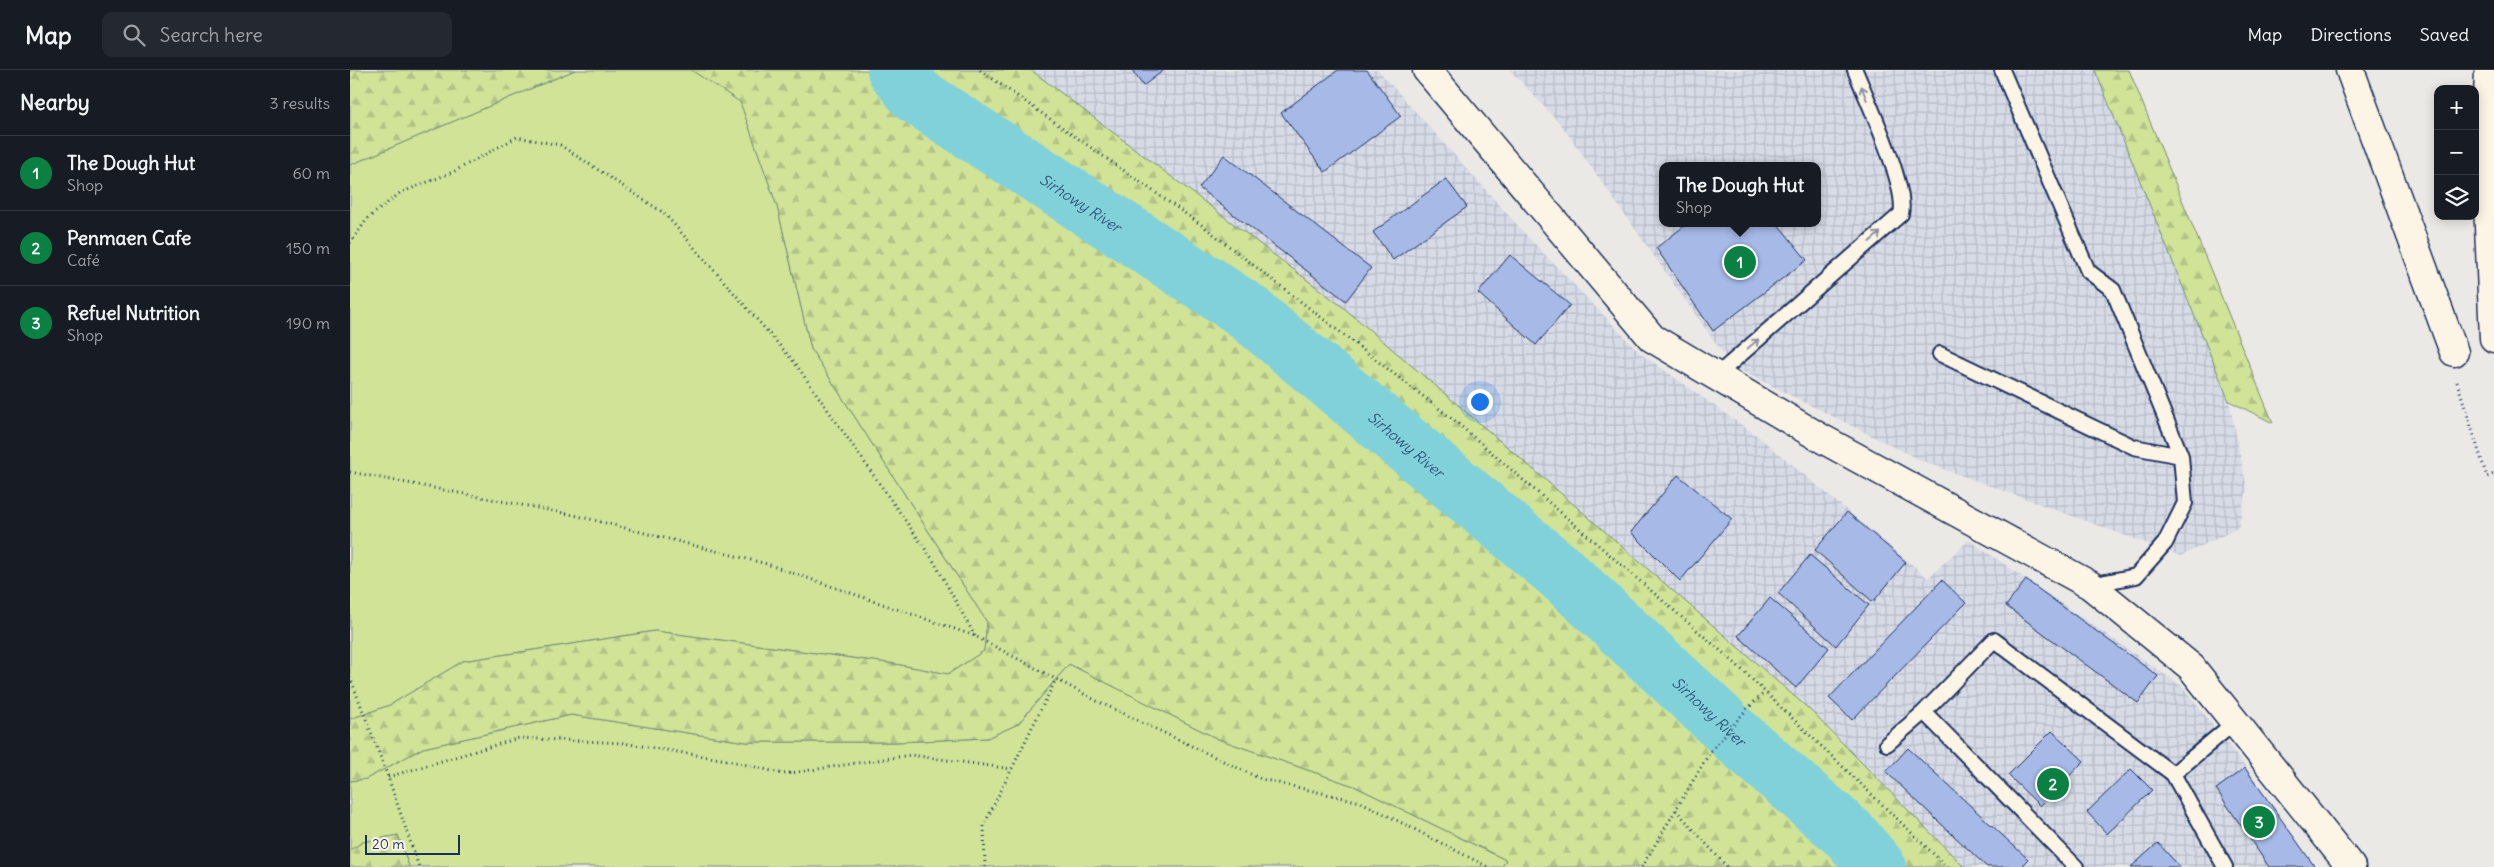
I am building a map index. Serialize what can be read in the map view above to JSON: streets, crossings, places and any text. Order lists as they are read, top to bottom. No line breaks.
{"water":["Sirhowy River"],"scale_bar":"20 m","page":{"header":"Map","search":"Search here","nav":["Map","Directions","Saved"],"heading":["Nearby","3 results"],"map_buttons":["+","−"],"list":[{"mark":"1","name":"The Dough Hut","note":"Shop","value":"60 m"},{"mark":"2","name":"Penmaen Cafe","note":"Café","value":"150 m"},{"mark":"3","name":"Refuel Nutrition","note":"Shop","value":"190 m"}],"popup":["The Dough Hut","Shop"],"pins":["1","2","3"],"scale":"20 m"}}
